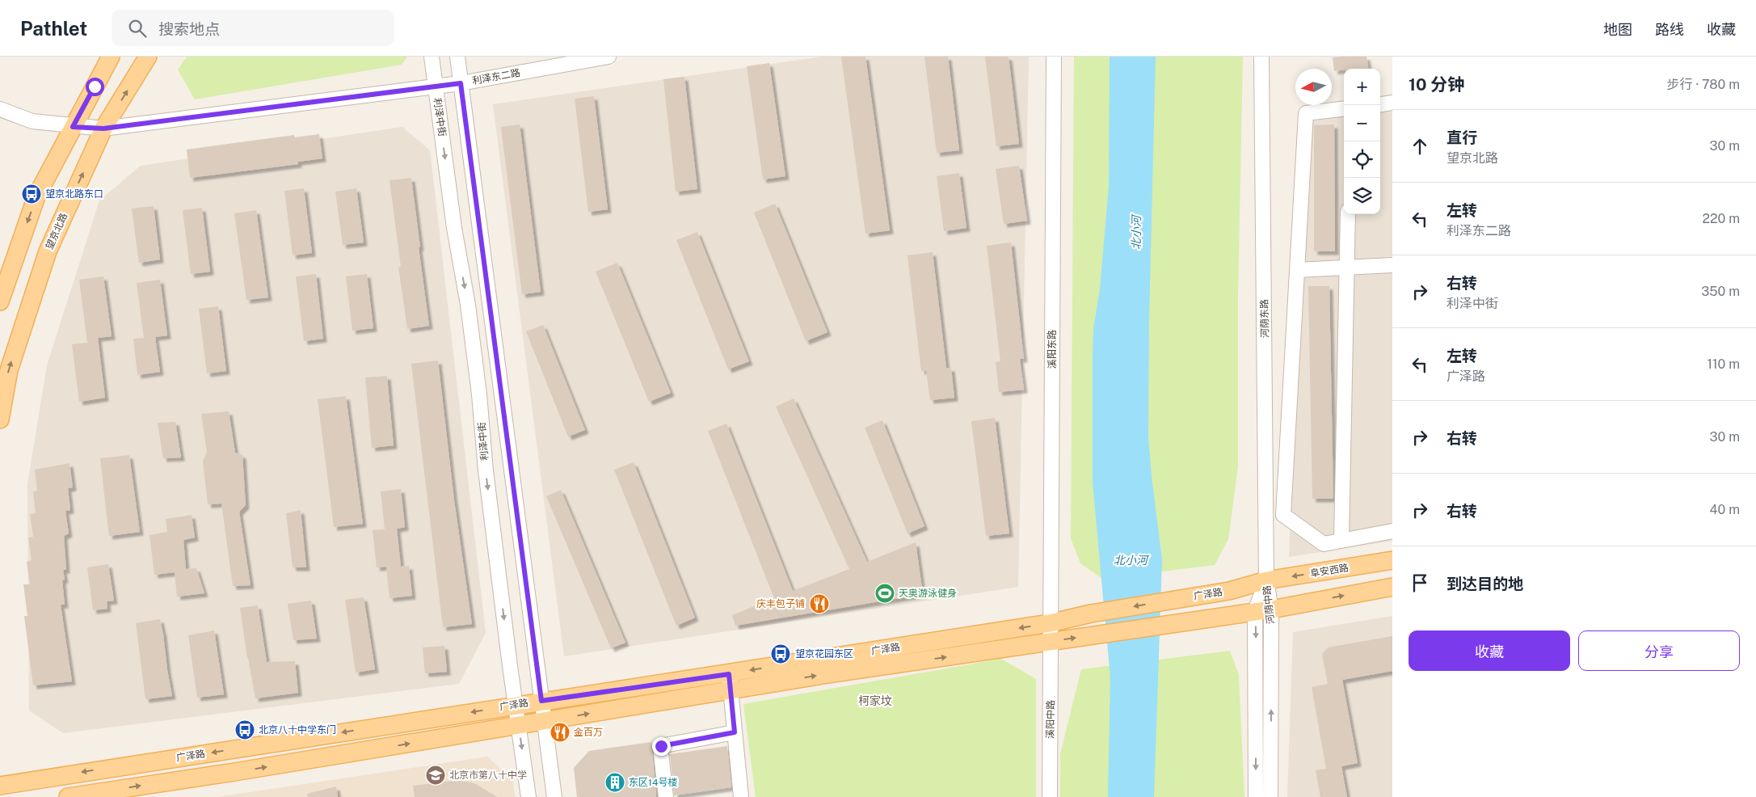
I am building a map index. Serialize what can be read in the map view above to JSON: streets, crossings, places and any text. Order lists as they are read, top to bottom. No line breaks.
{"streets":{"main road":["望京北路","阜安西路","广泽路"],"street":["利泽东二路","利泽中街","河荫东路","溪阳东路","河荫中路","溪阳中路"]},"crossings":[["利泽东二路","利泽中街"],["利泽东二路","望京北路"],["利泽中街","广泽路"],["河荫东路","阜安西路"],["河荫东路","广泽路"],["河荫东路","河荫中路"],["溪阳东路","广泽路"],["溪阳东路","溪阳中路"],["阜安西路","广泽路"],["阜安西路","河荫中路"],["广泽路","河荫中路"],["广泽路","溪阳中路"]],"districts":["柯家坟"],"water":["北小河"],"places":{"bus stop":["望京北路东口","望京花园东区","北京八十中学东门"],"sports":["天奥游泳健身"],"restaurant":["庆丰包子铺","金百万"],"school or university":["北京市第八十中学"],"building":["东区14号楼"]},"north":"left","page":{"header":"Pathlet","search":"搜索地点","nav":["地图","路线","收藏"],"heading":["10 分钟","步行 · 780 m"],"map_buttons":["+","−"],"list":[["直行","望京北路","30 m"],["左转","利泽东二路","220 m"],["右转","利泽中街","350 m"],["左转","广泽路","110 m"],["右转","30 m"],["右转","40 m"],"到达目的地"],"buttons":["收藏","分享"]}}
